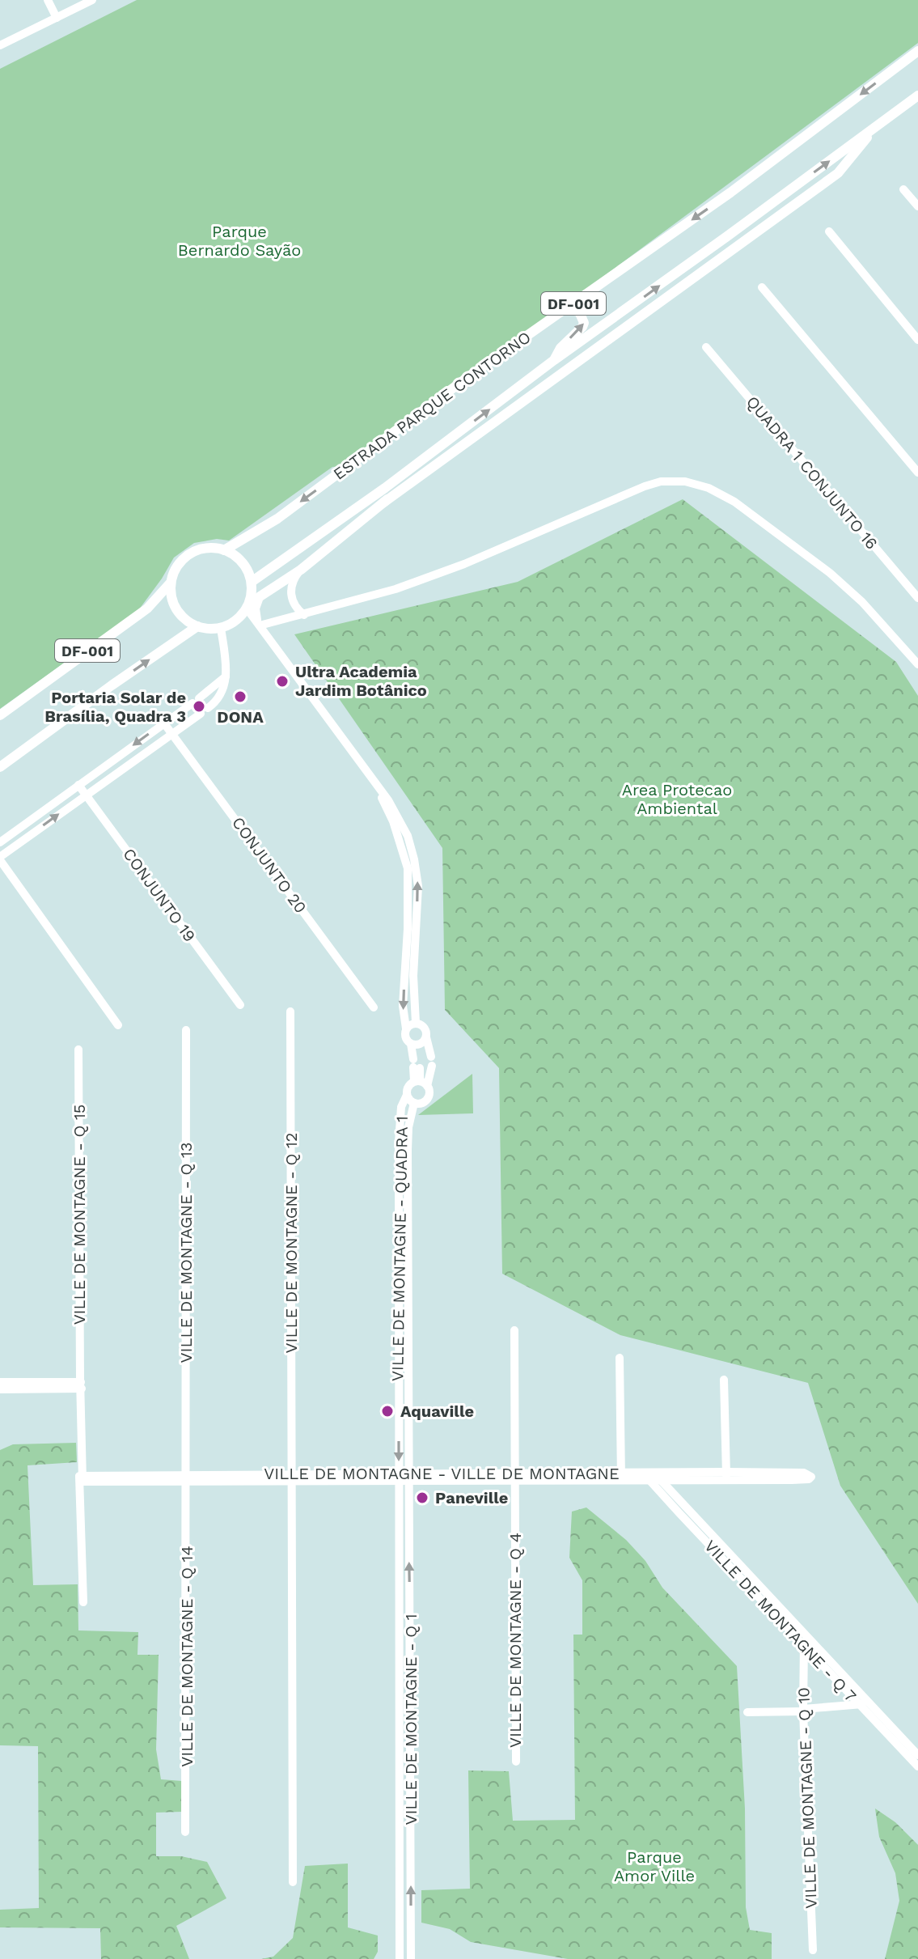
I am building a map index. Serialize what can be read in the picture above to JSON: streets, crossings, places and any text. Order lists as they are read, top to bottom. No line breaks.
{"streets":{"main road":["DF-001","ESTRADA PARQUE CONTORNO"],"street":["QUADRA 1 CONJUNTO 16","CONJUNTO 20","CONJUNTO 19","VILLE DE MONTAGNE - Q 15","VILLE DE MONTAGNE - Q 12","VILLE DE MONTAGNE - QUADRA 1","VILLE DE MONTAGNE - Q 13","VILLE DE MONTAGNE - VILLE DE MONTAGNE","VILLE DE MONTAGNE - Q 7","VILLE DE MONTAGNE - Q 4","VILLE DE MONTAGNE - Q 14","VILLE DE MONTAGNE - Q 1","VILLE DE MONTAGNE - Q 10"]},"crossings":[["DF-001","ESTRADA PARQUE CONTORNO"],["VILLE DE MONTAGNE - Q 15","VILLE DE MONTAGNE - VILLE DE MONTAGNE"],["VILLE DE MONTAGNE - Q 12","VILLE DE MONTAGNE - VILLE DE MONTAGNE"],["VILLE DE MONTAGNE - QUADRA 1","VILLE DE MONTAGNE - VILLE DE MONTAGNE"],["VILLE DE MONTAGNE - QUADRA 1","VILLE DE MONTAGNE - Q 1"],["VILLE DE MONTAGNE - Q 13","VILLE DE MONTAGNE - VILLE DE MONTAGNE"],["VILLE DE MONTAGNE - Q 13","VILLE DE MONTAGNE - Q 14"],["VILLE DE MONTAGNE - VILLE DE MONTAGNE","VILLE DE MONTAGNE - Q 7"],["VILLE DE MONTAGNE - VILLE DE MONTAGNE","VILLE DE MONTAGNE - Q 4"],["VILLE DE MONTAGNE - VILLE DE MONTAGNE","VILLE DE MONTAGNE - Q 14"],["VILLE DE MONTAGNE - VILLE DE MONTAGNE","VILLE DE MONTAGNE - Q 1"],["VILLE DE MONTAGNE - Q 7","VILLE DE MONTAGNE - Q 10"]],"parks":["Parque Bernardo Sayão","Area Protecao Ambiental","Parque Amor Ville"],"places":["Ultra Academia Jardim Botânico","DONA","Portaria Solar de Brasília, Quadra 3","Aquaville","Paneville"]}
